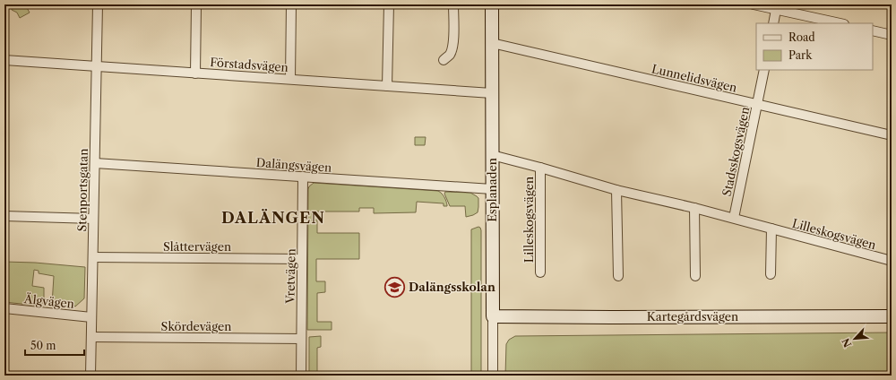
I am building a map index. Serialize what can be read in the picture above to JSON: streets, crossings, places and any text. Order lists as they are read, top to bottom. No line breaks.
{"streets":{"street":["Förstadsvägen","Lunnelidsvägen","Stadsskogsvägen","Dalängsvägen","Stenportsgatan","Esplanaden","Lilleskogsvägen","Slåttervägen","Vretvägen","Älgvägen","Kartegårdsvägen","Skördevägen"]},"crossings":[["Förstadsvägen","Stenportsgatan"],["Förstadsvägen","Esplanaden"],["Lunnelidsvägen","Stadsskogsvägen"],["Lunnelidsvägen","Esplanaden"],["Stadsskogsvägen","Lilleskogsvägen"],["Dalängsvägen","Stenportsgatan"],["Dalängsvägen","Esplanaden"],["Dalängsvägen","Vretvägen"],["Stenportsgatan","Slåttervägen"],["Stenportsgatan","Älgvägen"],["Stenportsgatan","Skördevägen"],["Esplanaden","Lilleskogsvägen"],["Esplanaden","Kartegårdsvägen"],["Slåttervägen","Vretvägen"],["Vretvägen","Skördevägen"]],"districts":["DALÄNGEN"],"places":{"school or university":["Dalängsskolan"]},"legend":["Road","Park"],"scale_bar":"50 m","north":"bottom left"}
